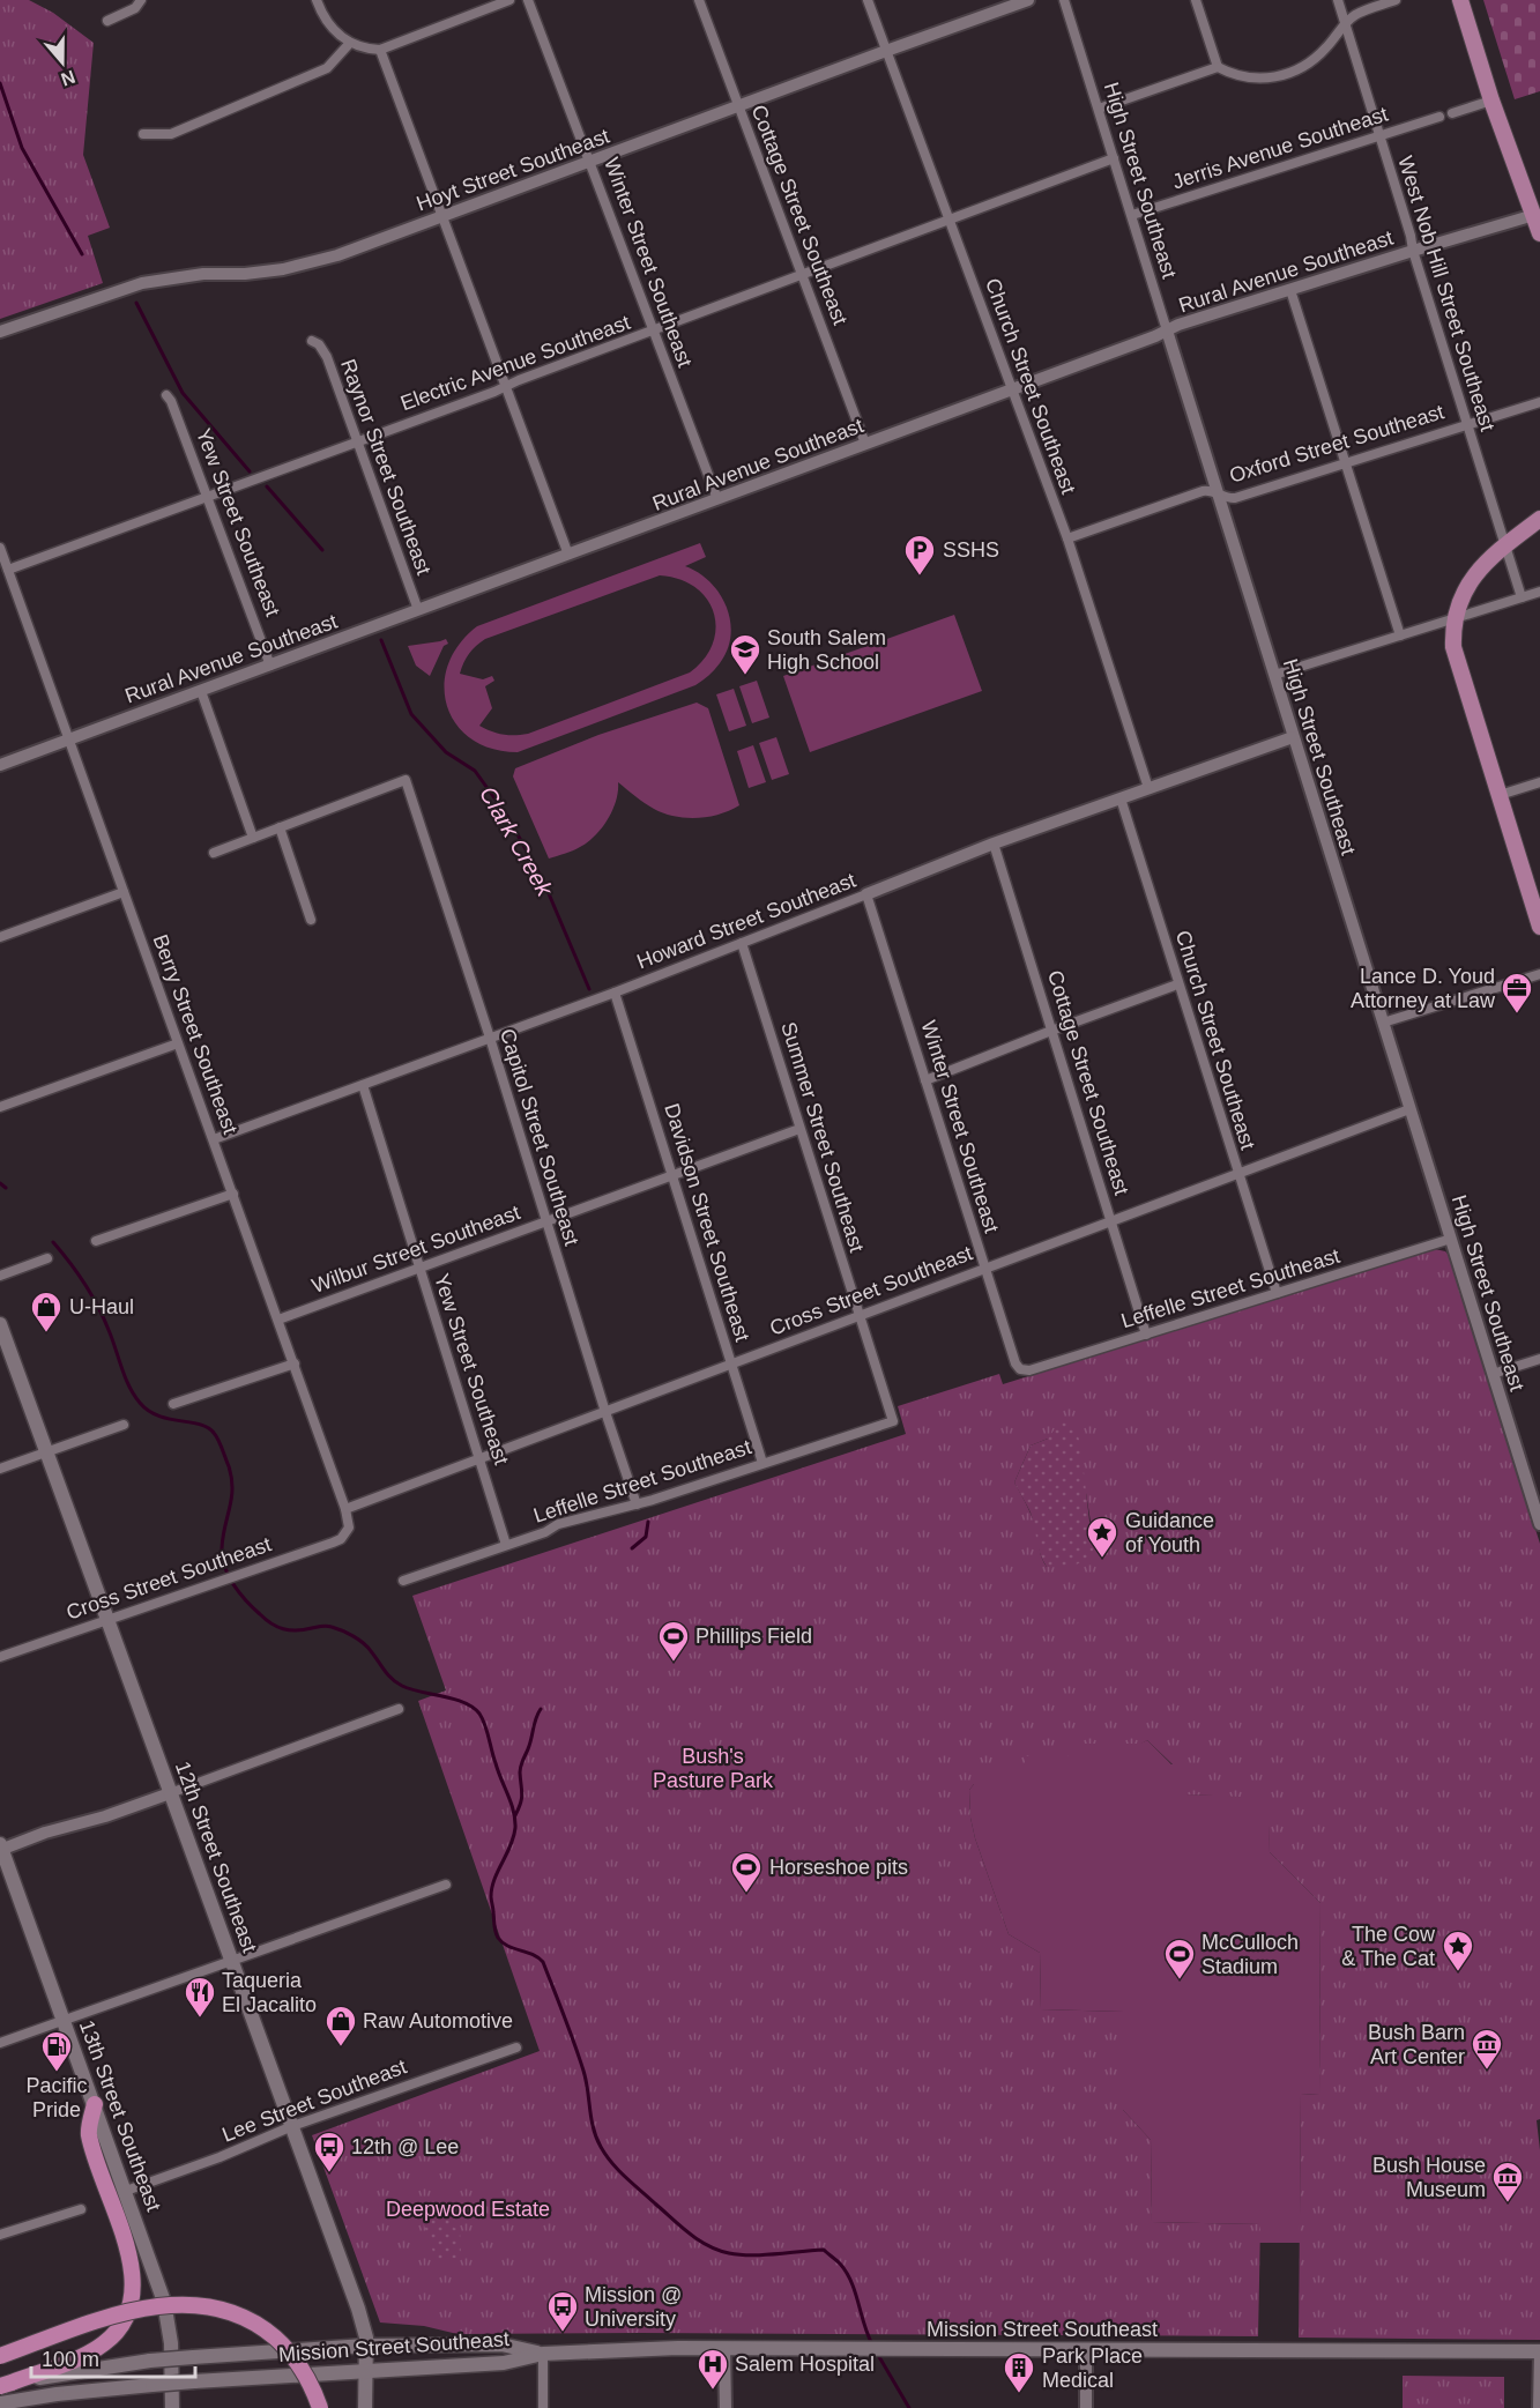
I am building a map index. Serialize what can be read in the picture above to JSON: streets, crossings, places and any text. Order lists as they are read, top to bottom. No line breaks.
{"streets":{"main road":["12th Street Southeast","13th Street Southeast","Mission Street Southeast"],"street":["Jerris Avenue Southeast","Hoyt Street Southeast","High Street Southeast","Cottage Street Southeast","Winter Street Southeast","Rural Avenue Southeast","West Nob Hill Street Southeast","Electric Avenue Southeast","Church Street Southeast","Oxford Street Southeast","Raynor Street Southeast","Yew Street Southeast","Howard Street Southeast","Berry Street Southeast","Capitol Street Southeast","Summer Street Southeast","Davidson Street Southeast","Wilbur Street Southeast","Leffelle Street Southeast","Cross Street Southeast","Lee Street Southeast"]},"crossings":[["Jerris Avenue Southeast","High Street Southeast"],["Jerris Avenue Southeast","West Nob Hill Street Southeast"],["Hoyt Street Southeast","Cottage Street Southeast"],["Hoyt Street Southeast","Winter Street Southeast"],["Hoyt Street Southeast","Church Street Southeast"],["High Street Southeast","Rural Avenue Southeast"],["High Street Southeast","Electric Avenue Southeast"],["High Street Southeast","Oxford Street Southeast"],["High Street Southeast","Howard Street Southeast"],["High Street Southeast","Leffelle Street Southeast"],["High Street Southeast","Cross Street Southeast"],["Cottage Street Southeast","Rural Avenue Southeast"],["Cottage Street Southeast","Electric Avenue Southeast"],["Cottage Street Southeast","Howard Street Southeast"],["Cottage Street Southeast","Leffelle Street Southeast"],["Cottage Street Southeast","Cross Street Southeast"],["Winter Street Southeast","Rural Avenue Southeast"],["Winter Street Southeast","Electric Avenue Southeast"],["Winter Street Southeast","Howard Street Southeast"],["Winter Street Southeast","Leffelle Street Southeast"],["Winter Street Southeast","Cross Street Southeast"],["Rural Avenue Southeast","West Nob Hill Street Southeast"],["Rural Avenue Southeast","Church Street Southeast"],["Rural Avenue Southeast","Raynor Street Southeast"],["Rural Avenue Southeast","Yew Street Southeast"],["Rural Avenue Southeast","Berry Street Southeast"],["West Nob Hill Street Southeast","Oxford Street Southeast"],["Electric Avenue Southeast","Church Street Southeast"],["Electric Avenue Southeast","Raynor Street Southeast"],["Electric Avenue Southeast","Yew Street Southeast"],["Electric Avenue Southeast","Berry Street Southeast"],["Church Street Southeast","Oxford Street Southeast"],["Church Street Southeast","Howard Street Southeast"],["Church Street Southeast","Leffelle Street Southeast"],["Church Street Southeast","Cross Street Southeast"],["Yew Street Southeast","Howard Street Southeast"],["Yew Street Southeast","Wilbur Street Southeast"],["Yew Street Southeast","Leffelle Street Southeast"],["Yew Street Southeast","Cross Street Southeast"],["Howard Street Southeast","Berry Street Southeast"],["Howard Street Southeast","Capitol Street Southeast"],["Howard Street Southeast","Summer Street Southeast"],["Howard Street Southeast","Davidson Street Southeast"],["Berry Street Southeast","Wilbur Street Southeast"],["Berry Street Southeast","Cross Street Southeast"],["Capitol Street Southeast","Wilbur Street Southeast"],["Capitol Street Southeast","Leffelle Street Southeast"],["Capitol Street Southeast","Cross Street Southeast"],["Summer Street Southeast","Wilbur Street Southeast"],["Summer Street Southeast","Leffelle Street Southeast"],["Summer Street Southeast","Cross Street Southeast"],["Davidson Street Southeast","Wilbur Street Southeast"],["Davidson Street Southeast","Leffelle Street Southeast"],["Davidson Street Southeast","Cross Street Southeast"],["Cross Street Southeast","12th Street Southeast"],["12th Street Southeast","Lee Street Southeast"],["12th Street Southeast","Mission Street Southeast"],["Lee Street Southeast","13th Street Southeast"]],"water":["Clark Creek"],"parks":["Bush's Pasture Park","Deepwood Estate"],"places":{"parking":["SSHS"],"school or university":["South Salem High School"],"office":["Lance D. Youd Attorney at Law"],"shop":["U-Haul","Raw Automotive"],"place":["Guidance of Youth","The Cow & The Cat"],"sports":["Phillips Field","Horseshoe pits","McCulloch Stadium"],"restaurant":["Taqueria El Jacalito"],"museum":["Bush Barn Art Center","Bush House Museum"],"fuel station":["Pacific Pride"],"bus stop":["12th @ Lee","Mission @ University"],"hospital":["Salem Hospital"],"building":["Park Place Medical"]},"scale_bar":"100 m","north":"bottom"}
